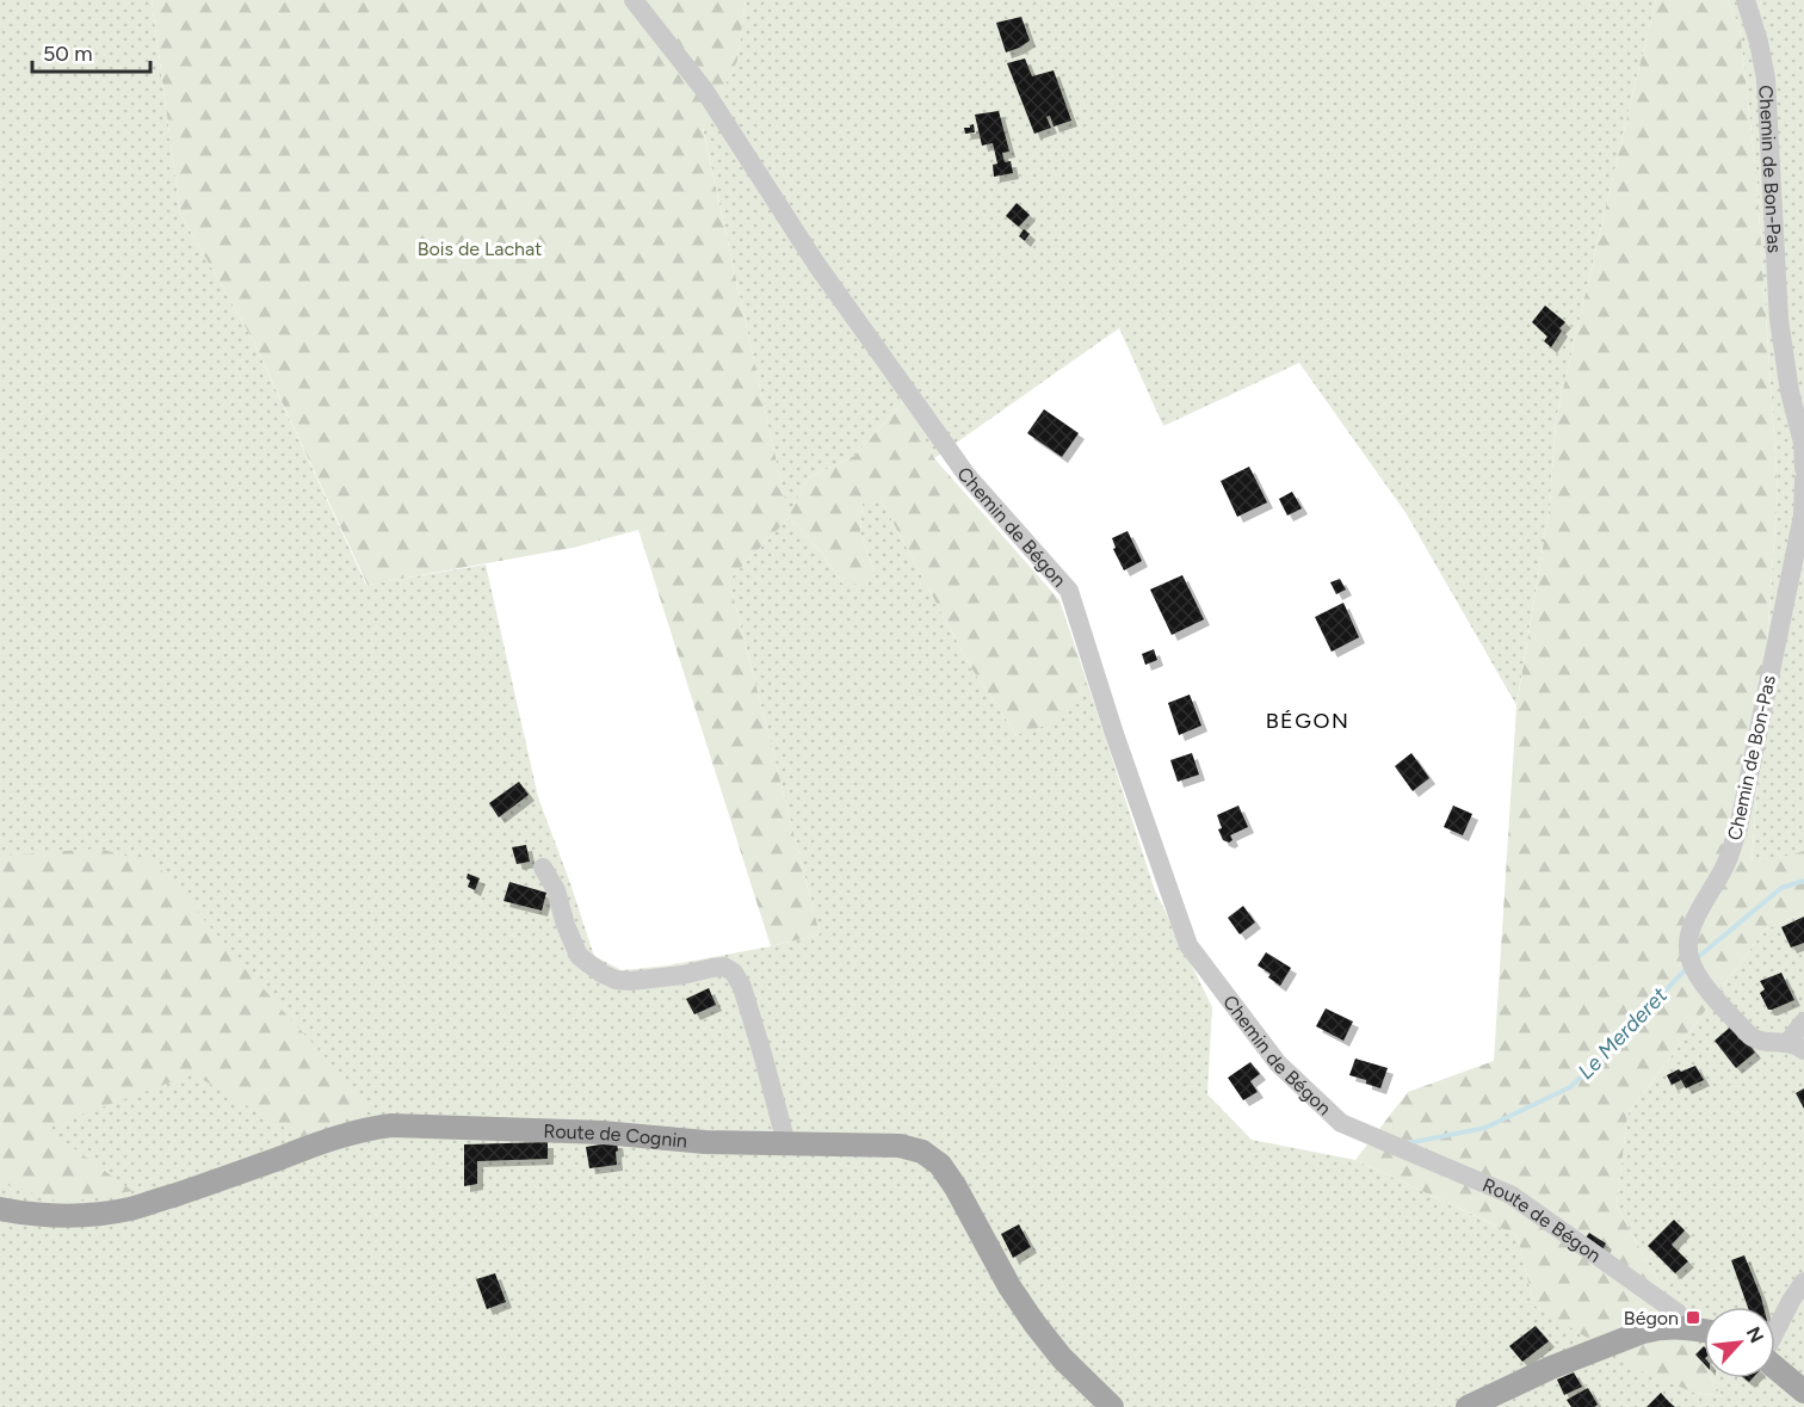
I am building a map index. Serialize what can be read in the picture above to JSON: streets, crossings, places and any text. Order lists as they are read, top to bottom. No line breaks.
{"streets":{"main road":["Route de Cognin"],"street":["Chemin de Bon-Pas","Chemin de Bégon","Route de Bégon"]},"crossings":[["Chemin de Bégon","Route de Bégon"]],"districts":["BÉGON"],"water":["Le Merderet"],"parks":["Bois de Lachat"],"places":{"transit":["Bégon"]},"scale_bar":"50 m","north":"top right"}
